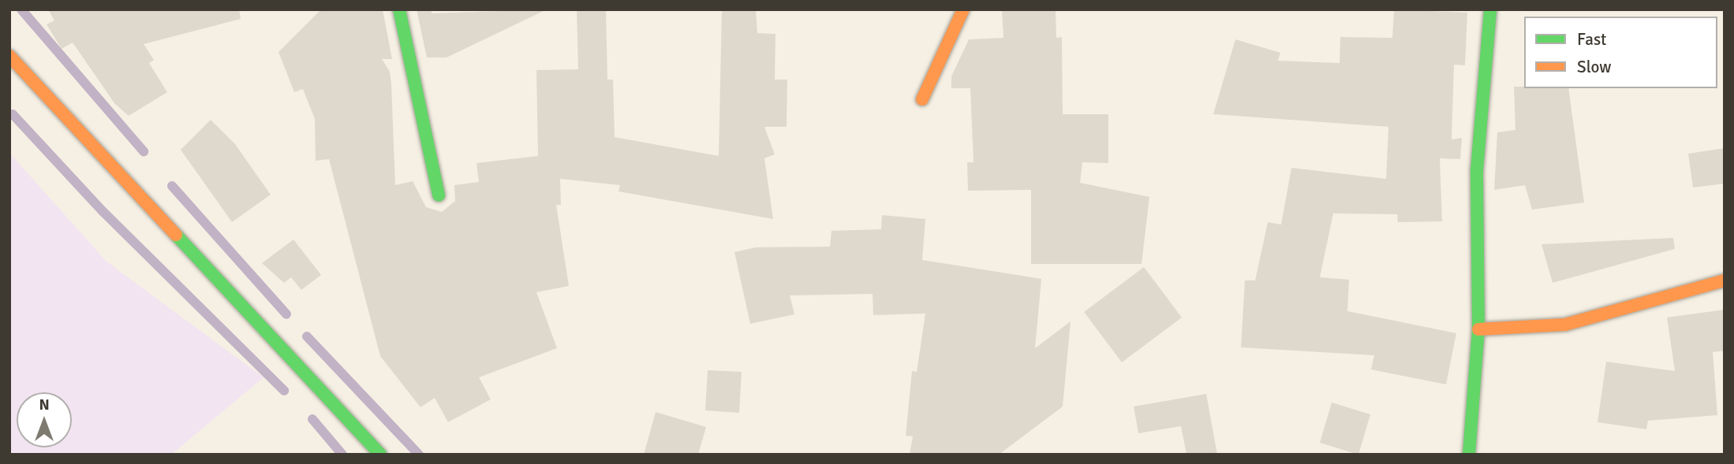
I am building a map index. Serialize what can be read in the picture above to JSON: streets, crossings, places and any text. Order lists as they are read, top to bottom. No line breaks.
{"legend":["Fast","Slow"],"north":"top"}
